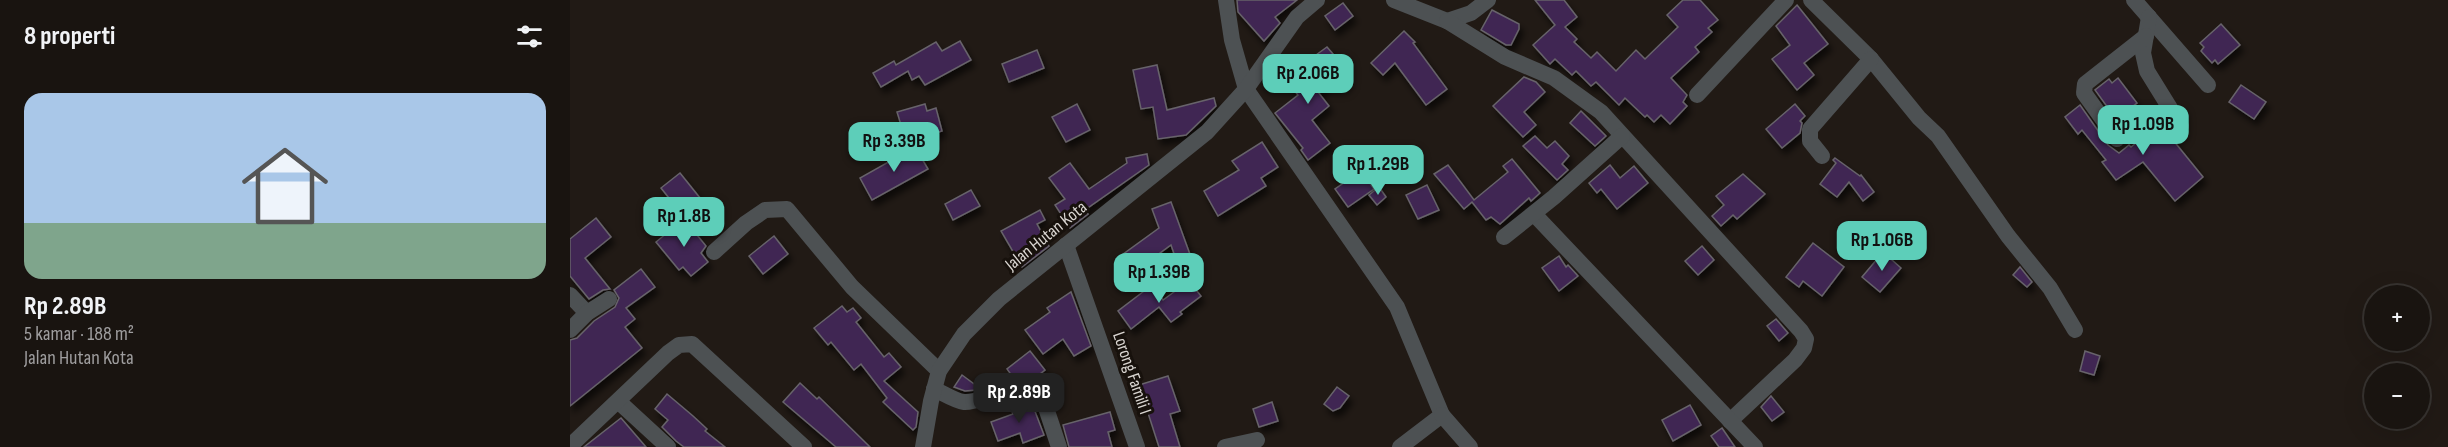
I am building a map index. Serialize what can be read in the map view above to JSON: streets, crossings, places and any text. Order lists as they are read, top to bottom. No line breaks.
{"streets":{"street":["Jalan Hutan Kota","Lorong Famili I"]},"crossings":[["Jalan Hutan Kota","Lorong Famili I"]],"page":{"heading":"8 properti","price":["Rp 2.06B","Rp 1.09B","Rp 3.39B","Rp 1.29B","Rp 1.8B","Rp 1.06B","Rp 1.39B","Rp 2.89B"],"list":[{"name":"Rp 2.89B","note":"5 kamar · 188 m² · Jalan Hutan Kota"}],"map_buttons":["+","−"]}}
